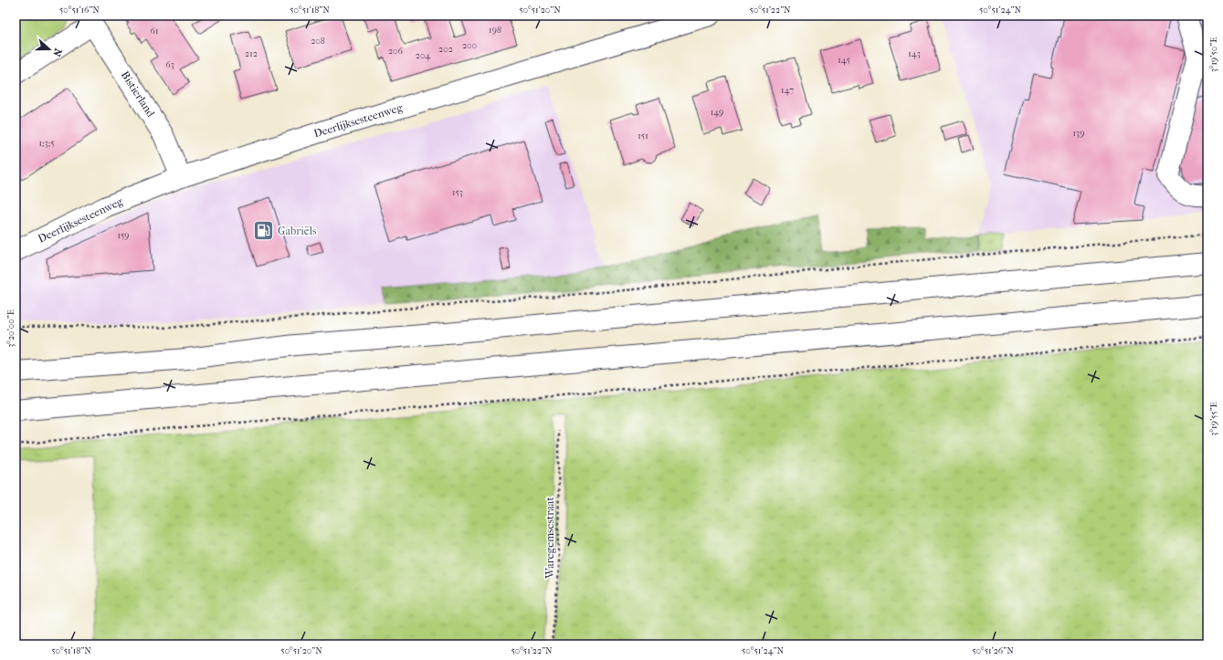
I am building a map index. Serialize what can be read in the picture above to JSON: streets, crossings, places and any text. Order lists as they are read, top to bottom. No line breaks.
{"streets":{"main road":["Bistierland","Deerlijksesteenweg"],"path":["Waregemsestraat"]},"crossings":[["Bistierland","Deerlijksesteenweg"]],"places":{"fuel station":["Gabriëls"]},"house_numbers":["198","61","208","200","202","206","212","143","204","145","63","147","149","139","151","1;3;5","153","159"],"north":"right","coordinates":["50°51'16\"N","50°51'18\"N","50°51'20\"N","50°51'22\"N","50°51'24\"N","3°19'50\"E","3°20'00\"E","3°19'55\"E","50°51'26\"N"]}
